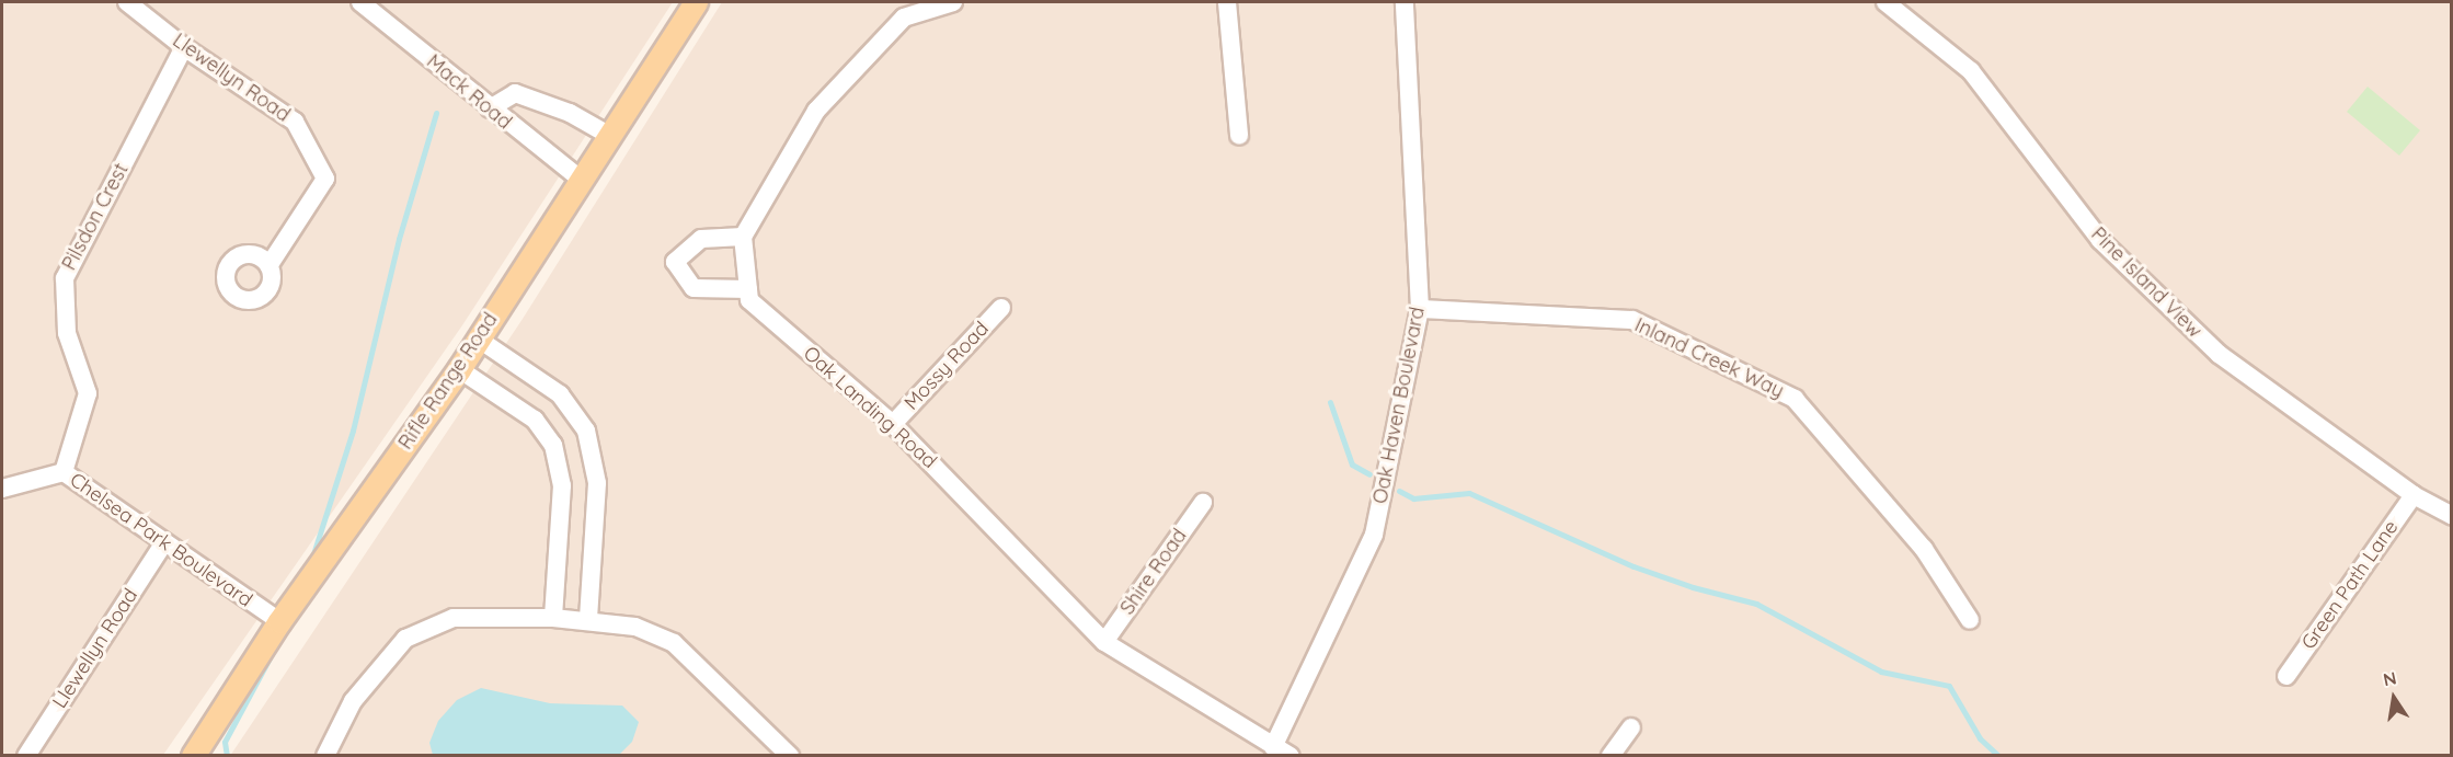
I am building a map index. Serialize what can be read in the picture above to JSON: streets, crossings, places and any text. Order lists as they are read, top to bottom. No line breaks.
{"streets":{"main road":["Rifle Range Road"],"street":["Llewellyn Road","Mack Road","Pilsdon Crest","Pine Island View","Inland Creek Way","Mossy Road","Oak Haven Boulevard","Oak Landing Road","Chelsea Park Boulevard","Shire Road","Green Path Lane"]},"crossings":[["Llewellyn Road","Pilsdon Crest"],["Llewellyn Road","Chelsea Park Boulevard"],["Mack Road","Rifle Range Road"],["Pilsdon Crest","Chelsea Park Boulevard"],["Pine Island View","Green Path Lane"],["Inland Creek Way","Oak Haven Boulevard"],["Mossy Road","Oak Landing Road"],["Rifle Range Road","Chelsea Park Boulevard"],["Oak Haven Boulevard","Oak Landing Road"],["Oak Landing Road","Shire Road"]],"north":"top"}
